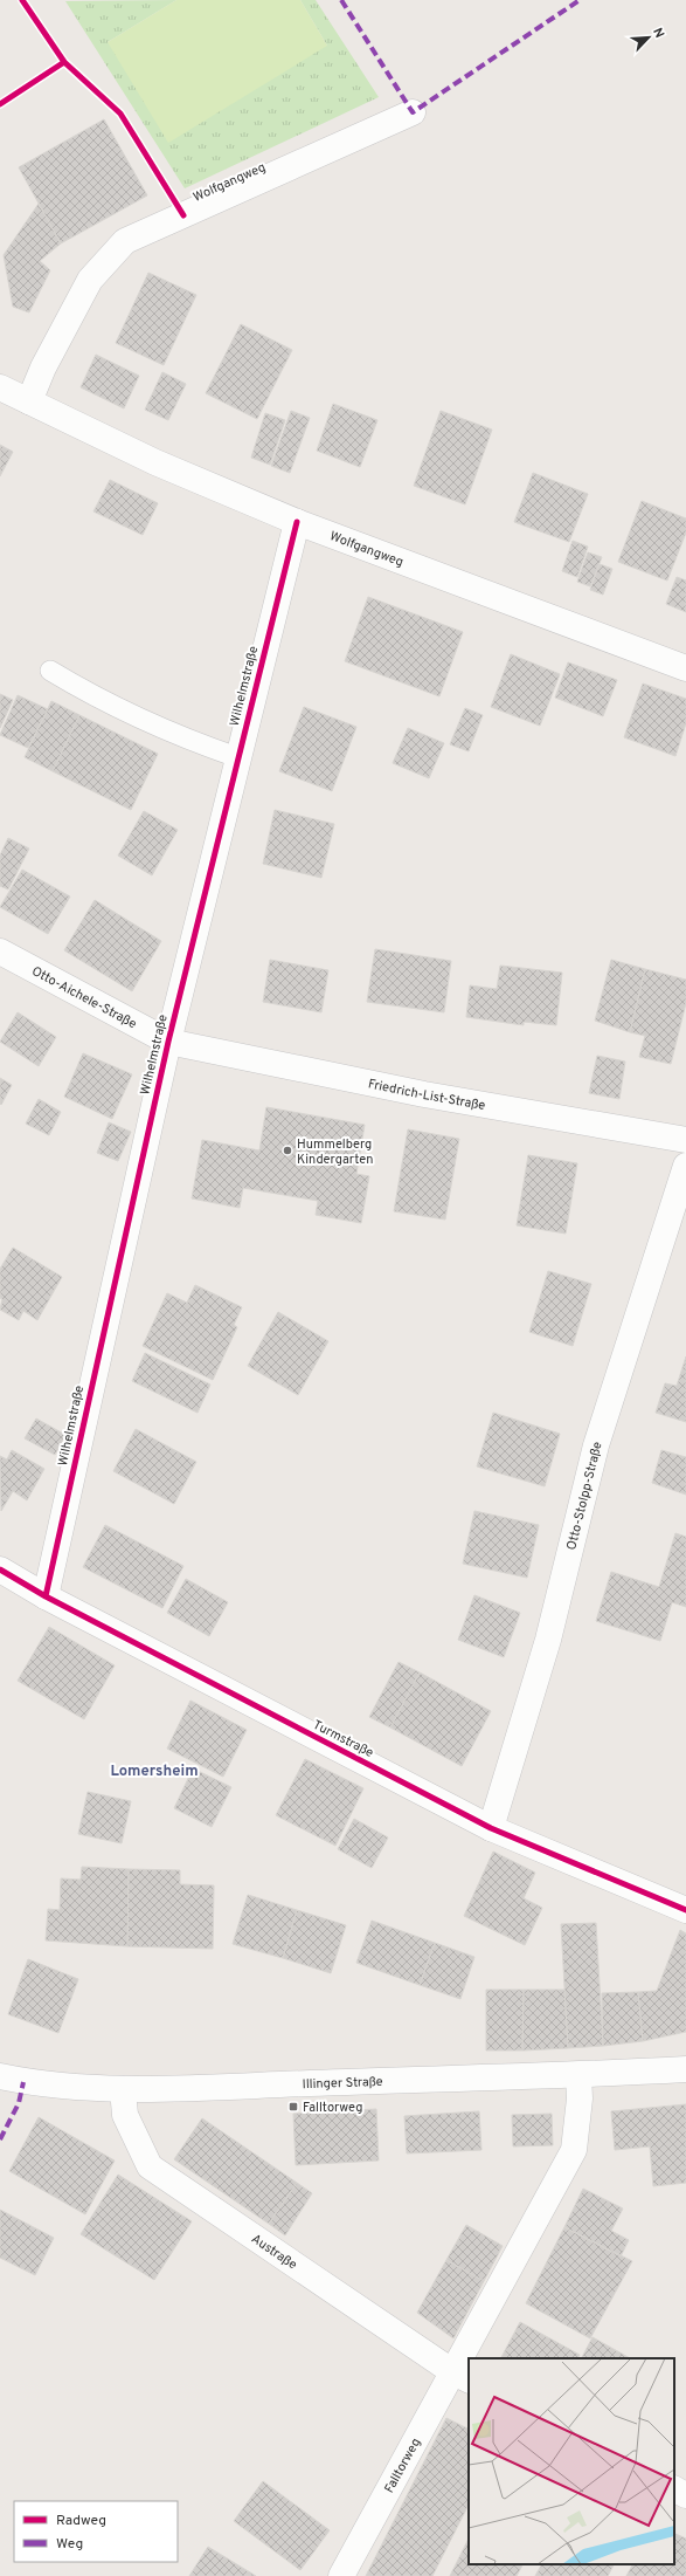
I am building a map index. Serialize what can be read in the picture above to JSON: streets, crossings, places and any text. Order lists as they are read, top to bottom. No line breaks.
{"streets":{"street":["Wolfgangweg","Wilhelmstraße","Otto-Aichele-Straße","Friedrich-List-Straße","Otto-Stolpp-Straße","Turmstraße","Illinger Straße","Austraße","Falltorweg"]},"crossings":[["Wolfgangweg","Wilhelmstraße"],["Wilhelmstraße","Otto-Aichele-Straße"],["Wilhelmstraße","Friedrich-List-Straße"],["Wilhelmstraße","Turmstraße"],["Otto-Aichele-Straße","Friedrich-List-Straße"],["Otto-Stolpp-Straße","Turmstraße"],["Illinger Straße","Austraße"],["Illinger Straße","Falltorweg"],["Austraße","Falltorweg"]],"districts":["Lomersheim"],"places":{"other":["Hummelberg Kindergarten"],"transit":["Falltorweg"]},"legend":["Radweg","Weg"],"north":"top right"}
